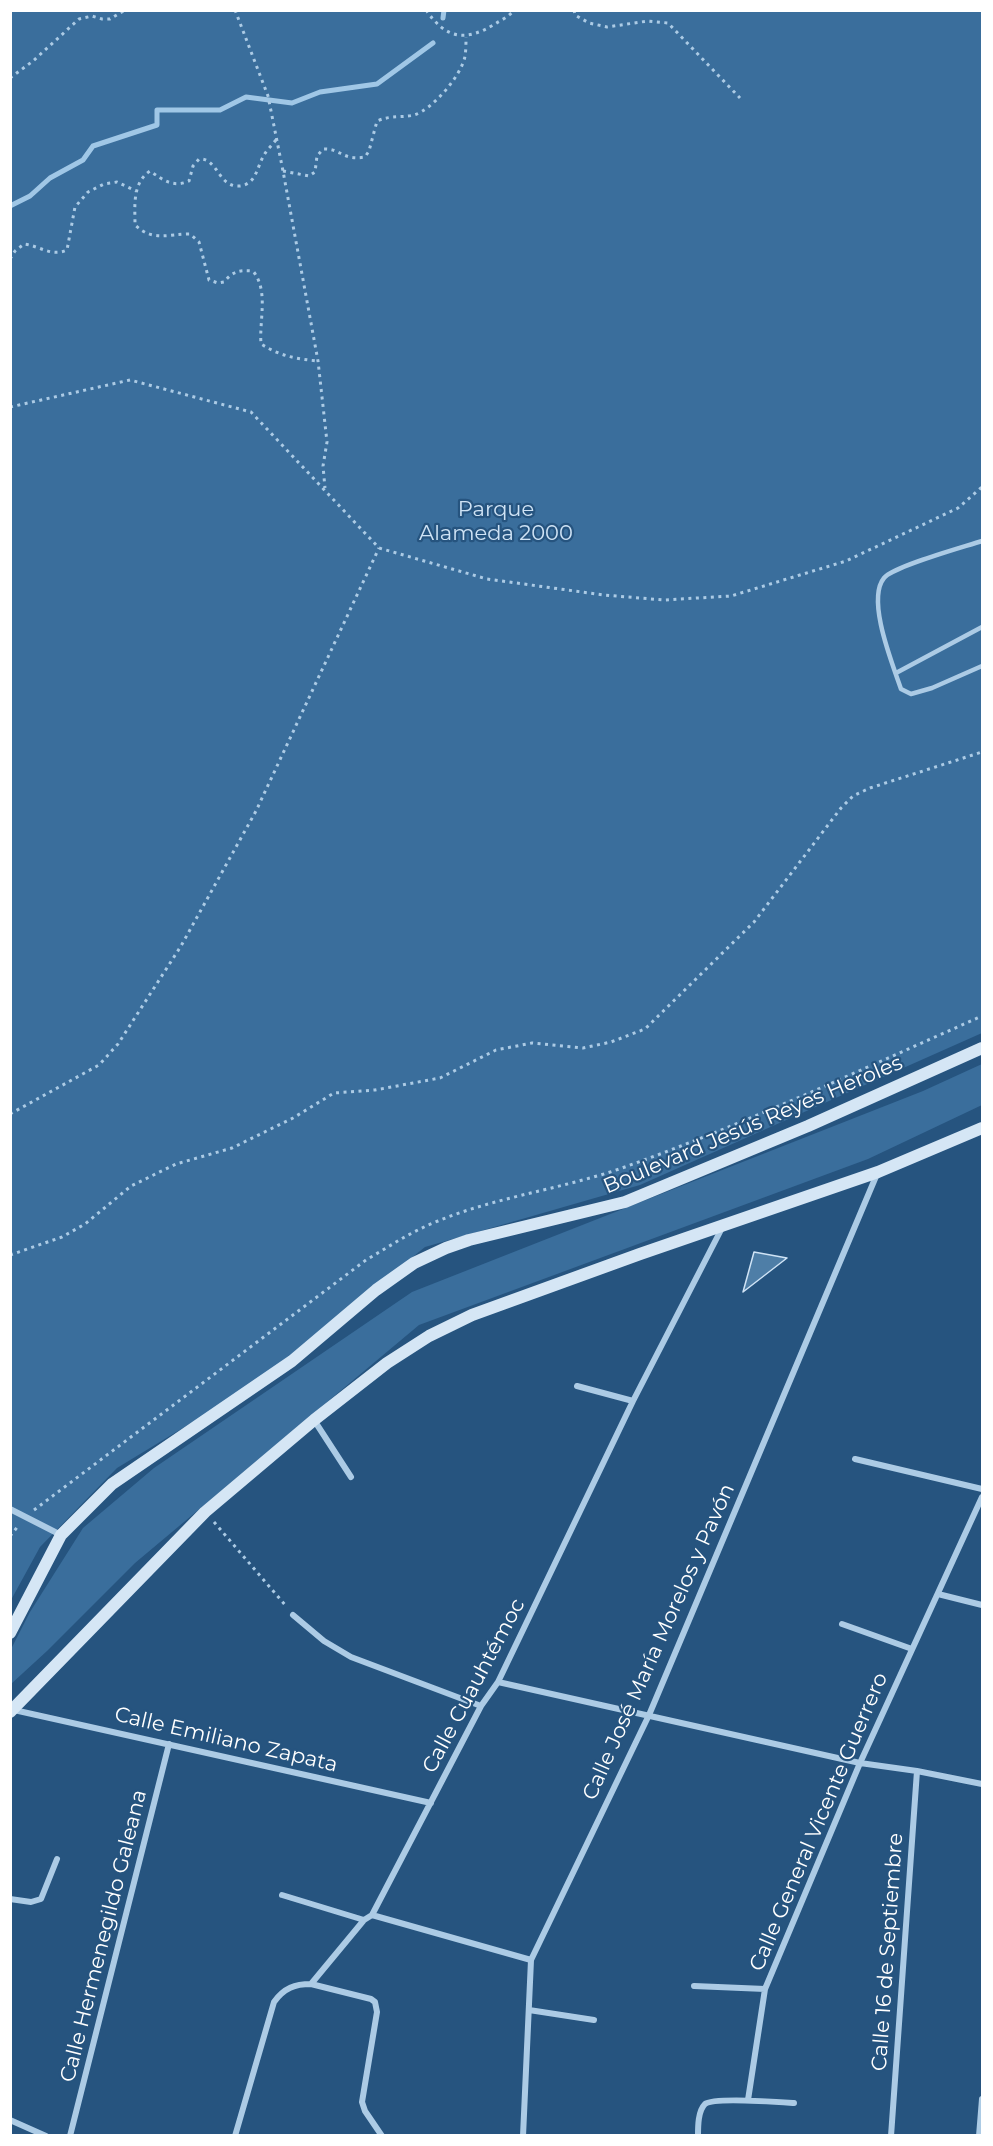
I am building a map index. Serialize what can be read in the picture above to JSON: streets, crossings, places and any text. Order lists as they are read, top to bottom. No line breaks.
{"streets":{"main road":["Boulevard Jesús Reyes Heroles"],"street":["Calle José María Morelos y Pavón","Calle Cuauhtémoc","Calle Emiliano Zapata","Calle General Vicente Guerrero","Calle Hermenegildo Galeana","Calle 16 de Septiembre"]},"crossings":[["Calle Cuauhtémoc","Calle Emiliano Zapata"],["Calle Emiliano Zapata","Calle Hermenegildo Galeana"]],"parks":["Parque Alameda 2000"]}
